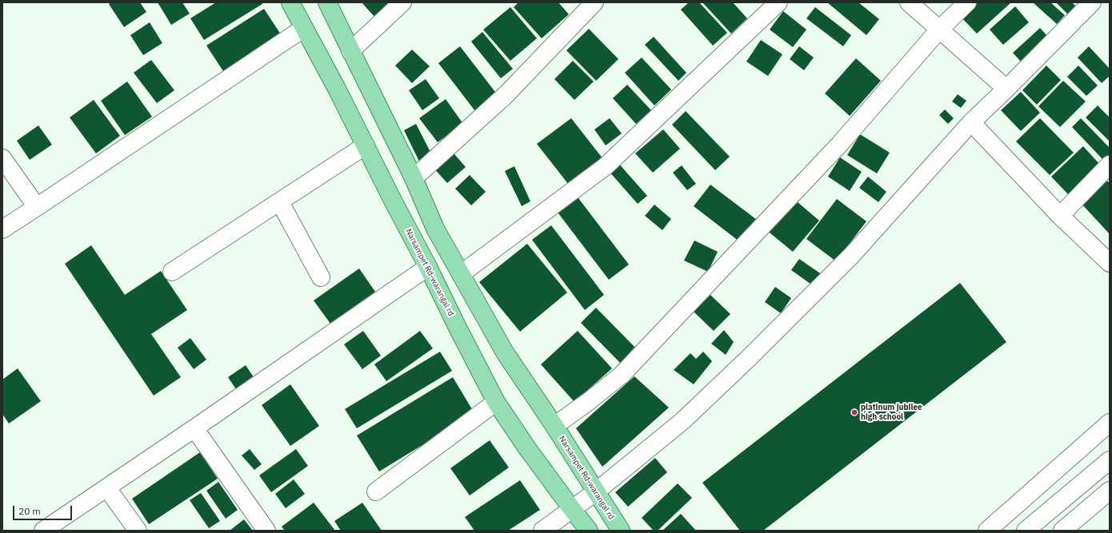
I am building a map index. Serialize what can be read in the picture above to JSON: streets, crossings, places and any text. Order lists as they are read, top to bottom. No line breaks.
{"streets":{"main road":["Narsampet Rd-warangal rd"]},"places":["platinum jubilee high school"],"scale_bar":"20 m"}
